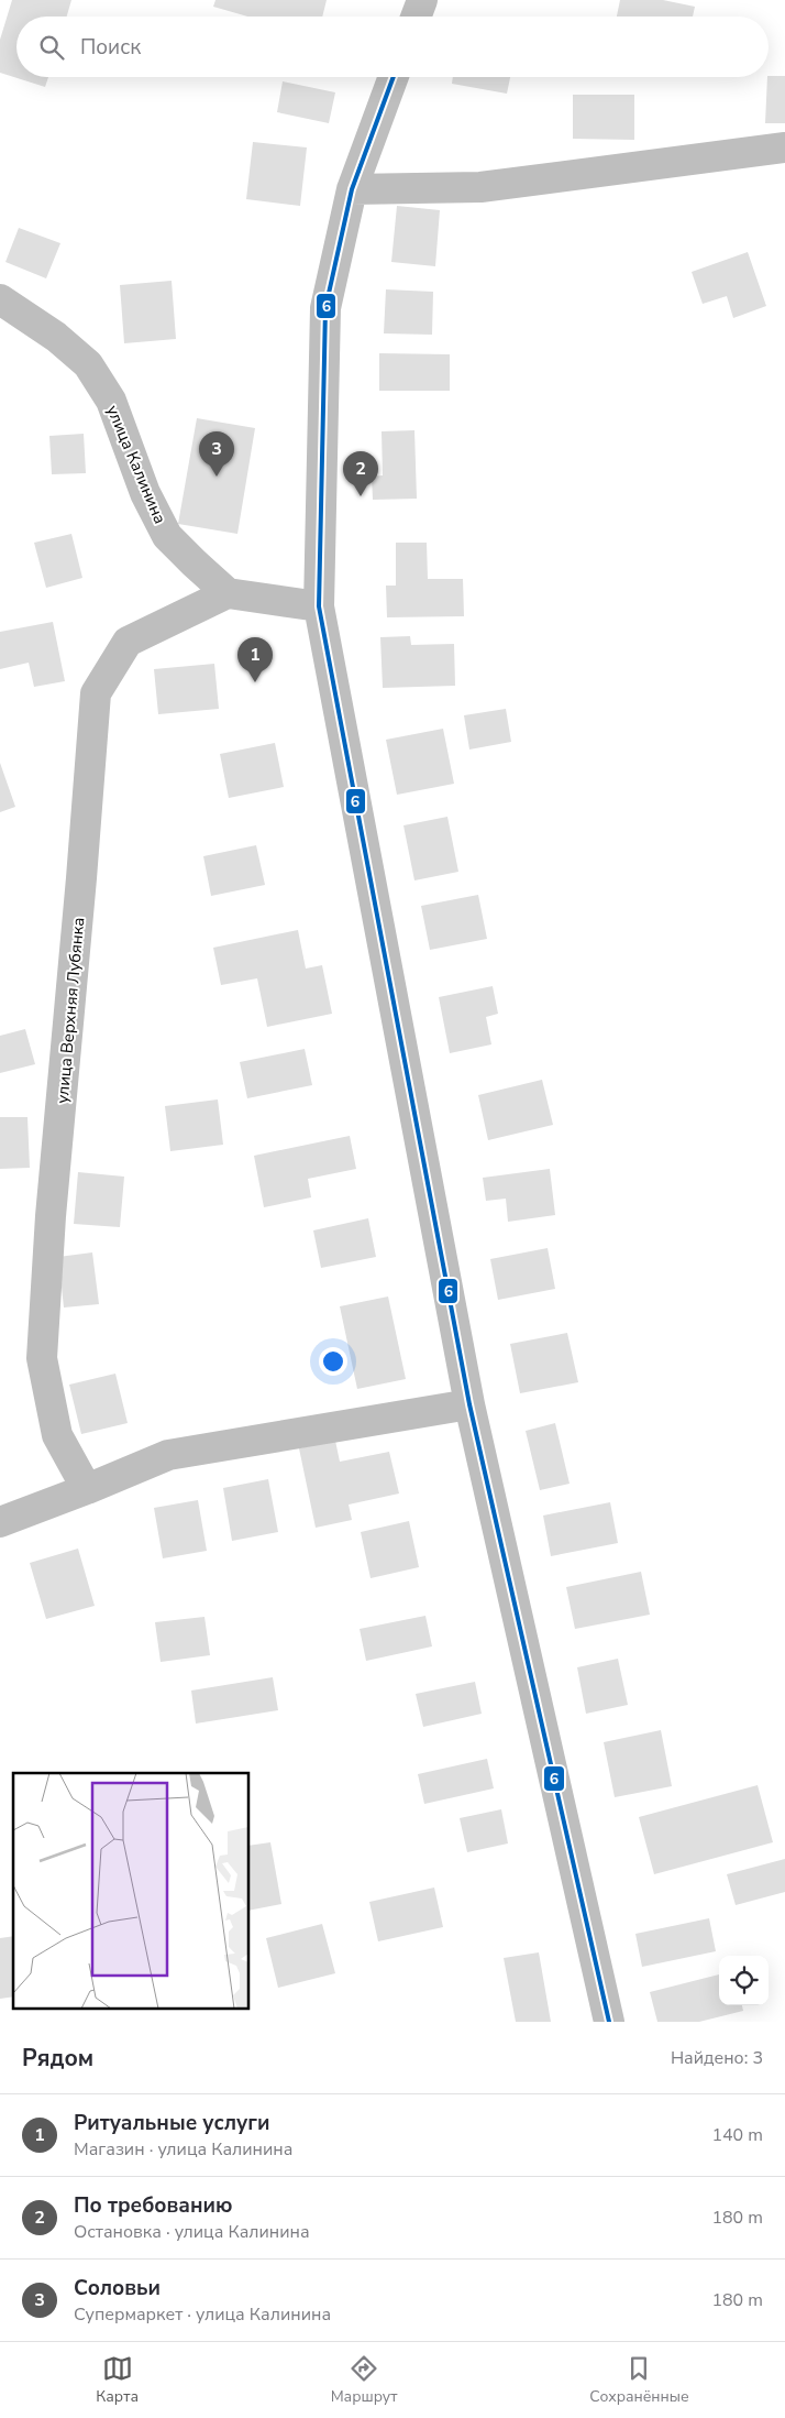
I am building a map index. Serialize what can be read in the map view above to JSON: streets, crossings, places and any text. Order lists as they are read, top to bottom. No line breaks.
{"streets":{"street":["улица Калинина","улица Верхняя Лубянка"]},"crossings":[["улица Калинина","улица Верхняя Лубянка"]],"lines":["transit line 6"],"page":{"search":"Поиск","pins":["3","2","1"],"heading":["Рядом","Найдено: 3"],"list":[{"mark":"1","name":"Ритуальные услуги","note":"Магазин · улица Калинина","value":"140 m"},{"mark":"2","name":"По требованию","note":"Остановка · улица Калинина","value":"180 m"},{"mark":"3","name":"Соловьи","note":"Супермаркет · улица Калинина","value":"180 m"}],"nav":["Карта","Маршрут","Сохранённые"]}}
